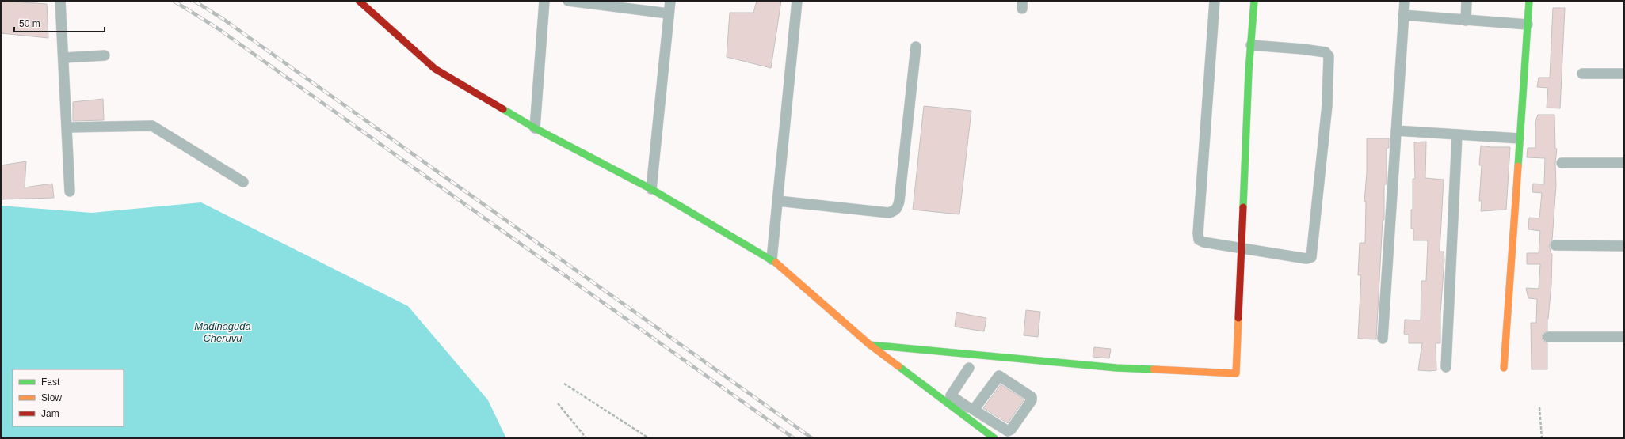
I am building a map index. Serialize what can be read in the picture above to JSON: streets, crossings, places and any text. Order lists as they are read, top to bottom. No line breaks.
{"water":["Madinaguda Cheruvu"],"legend":["Fast","Slow","Jam"],"scale_bar":"50 m"}
